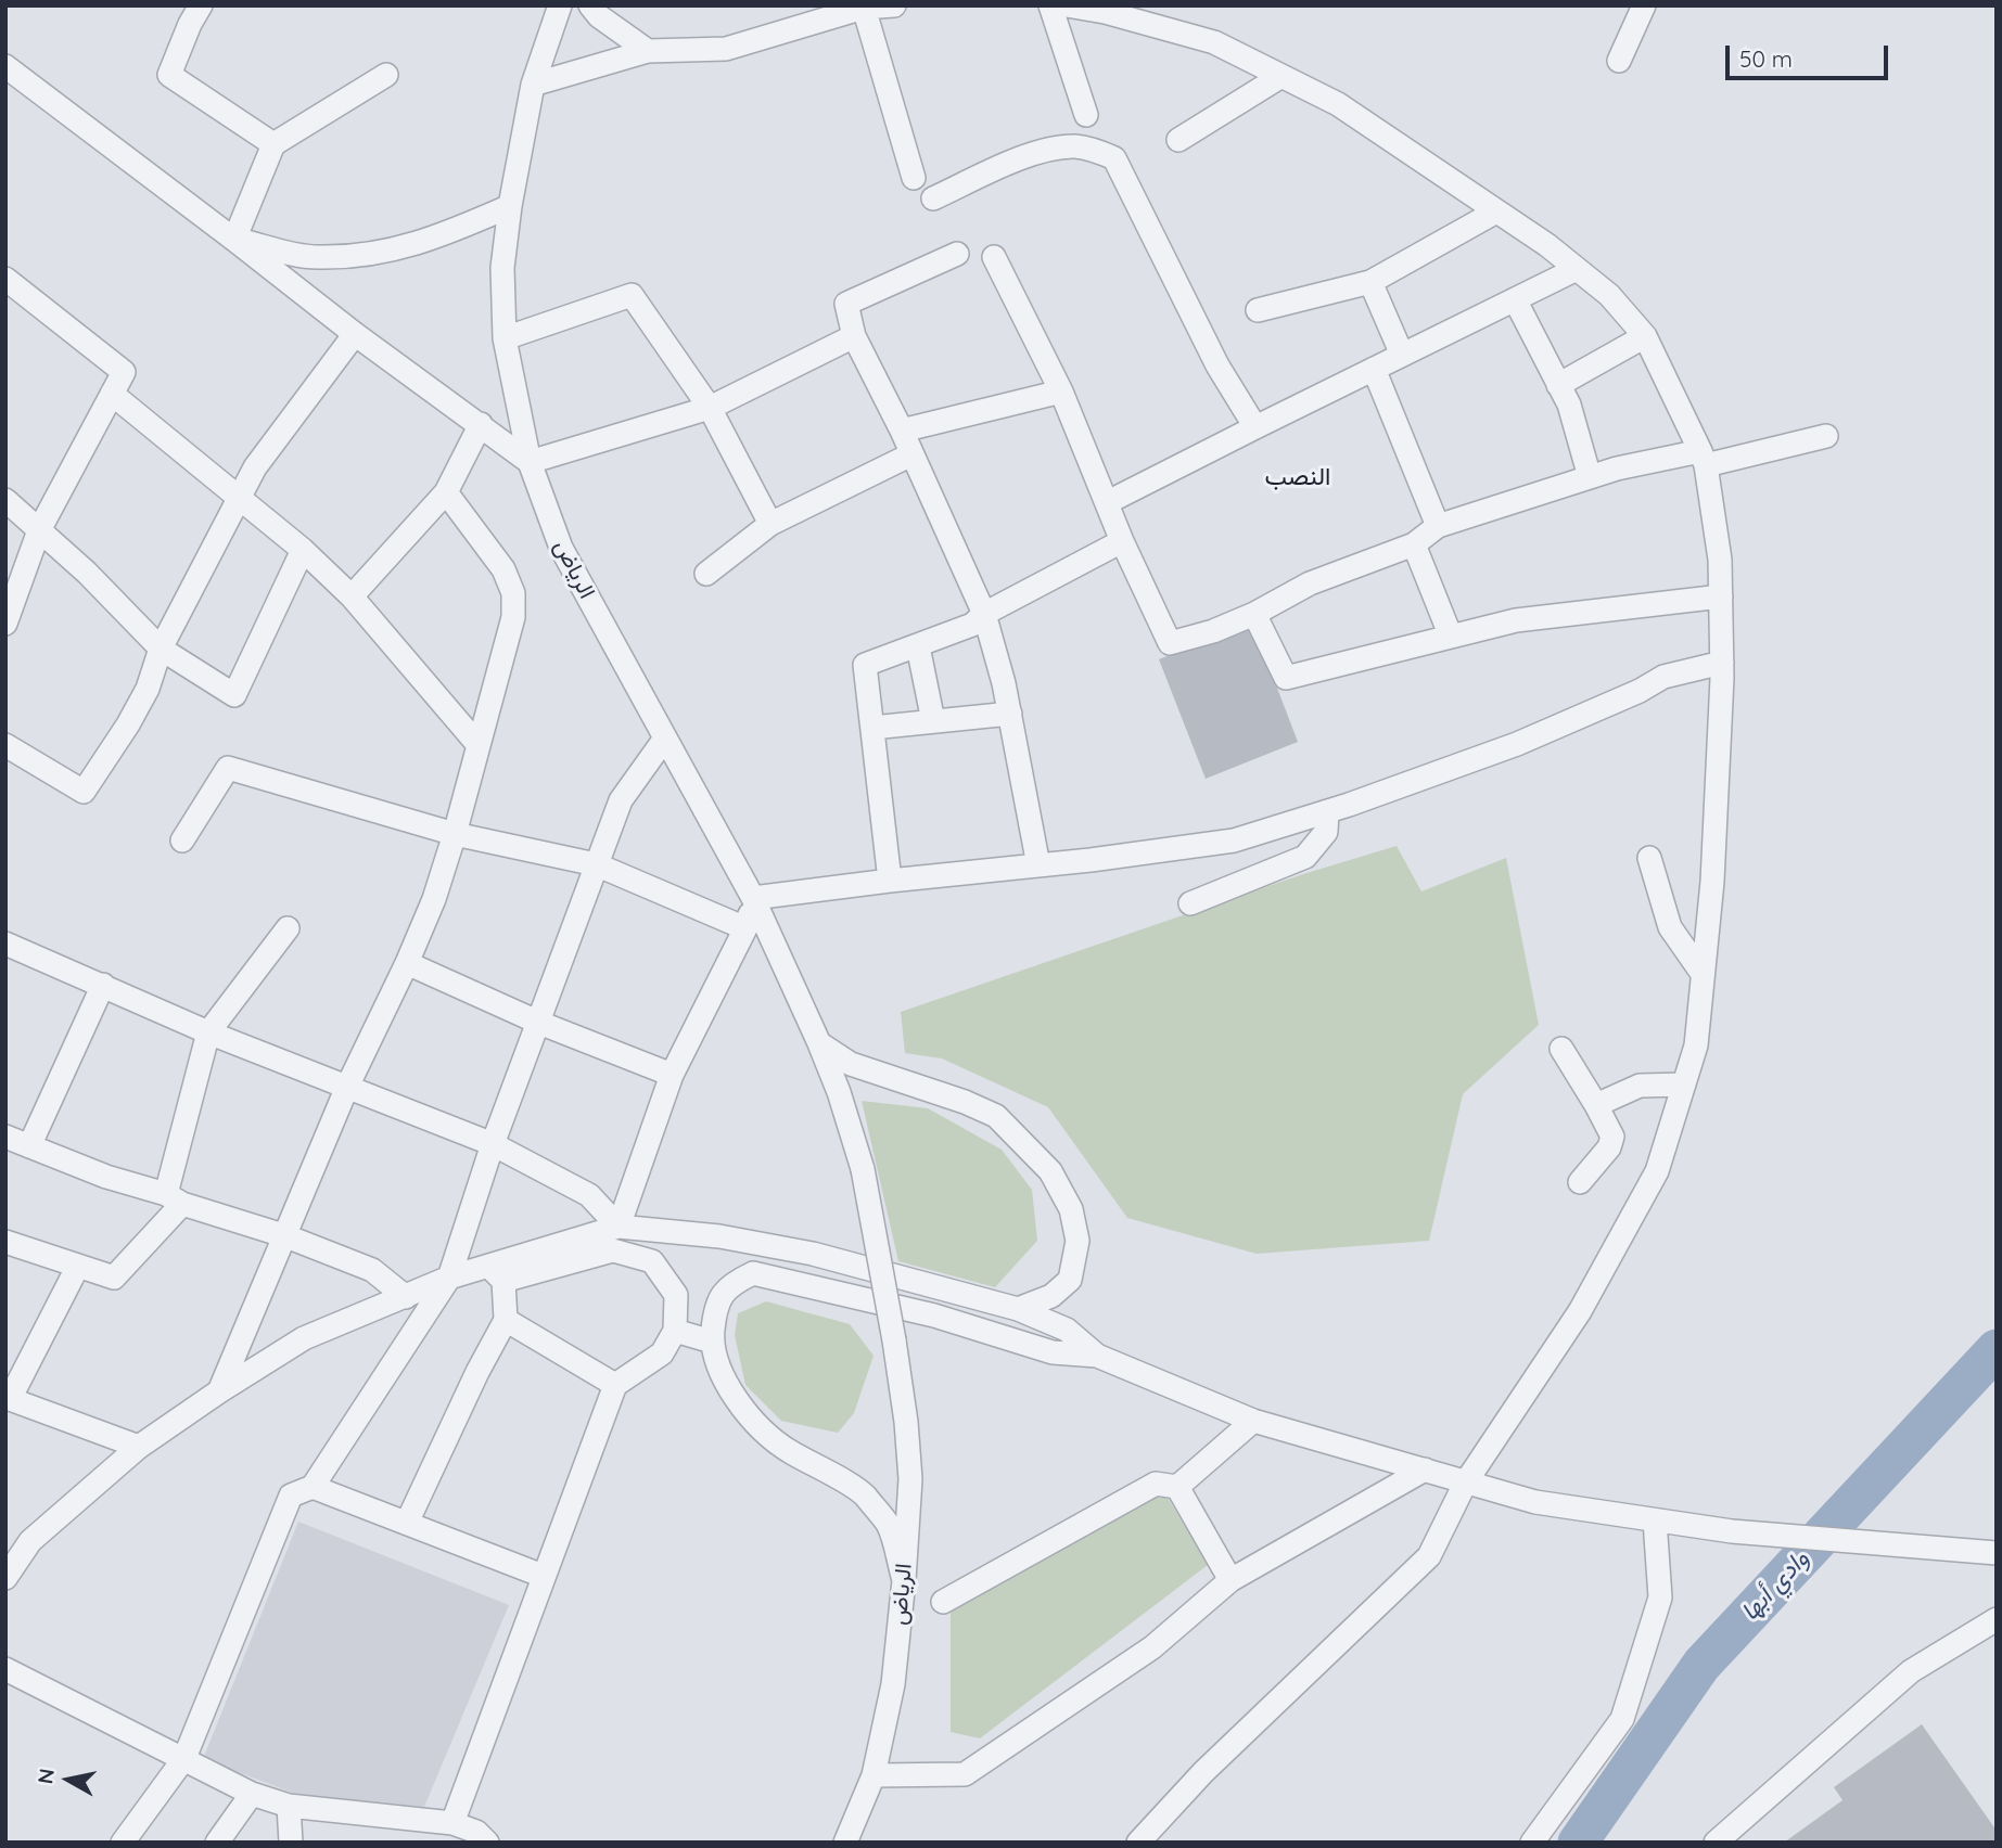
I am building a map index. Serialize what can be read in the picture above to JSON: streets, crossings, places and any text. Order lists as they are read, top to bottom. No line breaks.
{"streets":{"street":["الرياض"]},"districts":["النصب"],"water":["وادي أبها"],"scale_bar":"50 m","north":"left"}
